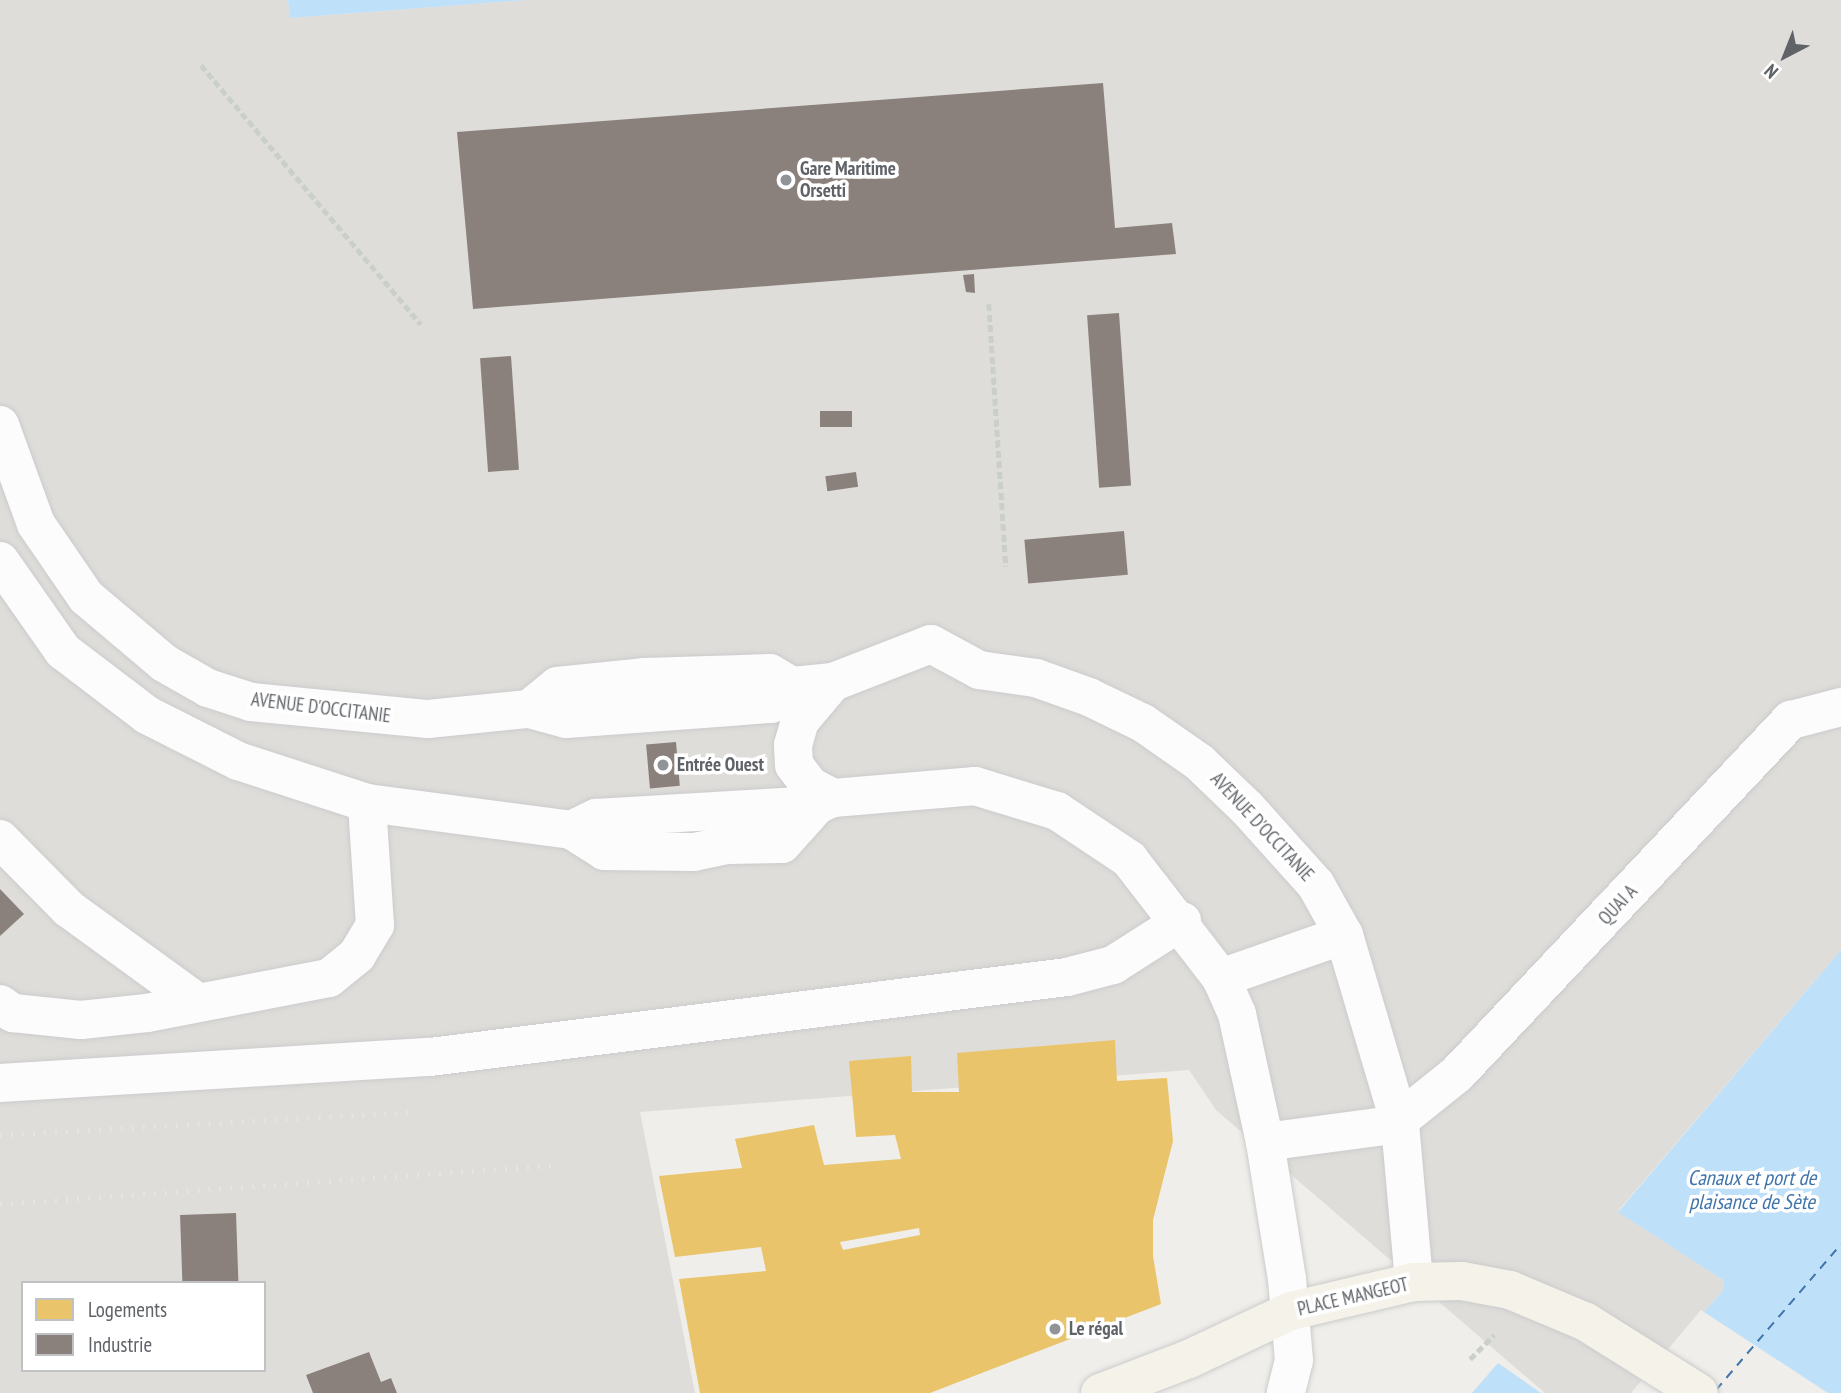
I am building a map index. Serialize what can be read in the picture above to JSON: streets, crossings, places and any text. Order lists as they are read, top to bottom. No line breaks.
{"streets":{"main road":["PLACE MANGEOT"],"street":["AVENUE D'OCCITANIE","QUAI A"]},"crossings":[["AVENUE D'OCCITANIE","QUAI A"],["AVENUE D'OCCITANIE","PLACE MANGEOT"]],"water":["Canaux et port de plaisance de Sète"],"places":["Gare Maritime Orsetti","Entrée Ouest","Le régal"],"legend":["Logements","Industrie"],"north":"bottom left"}
